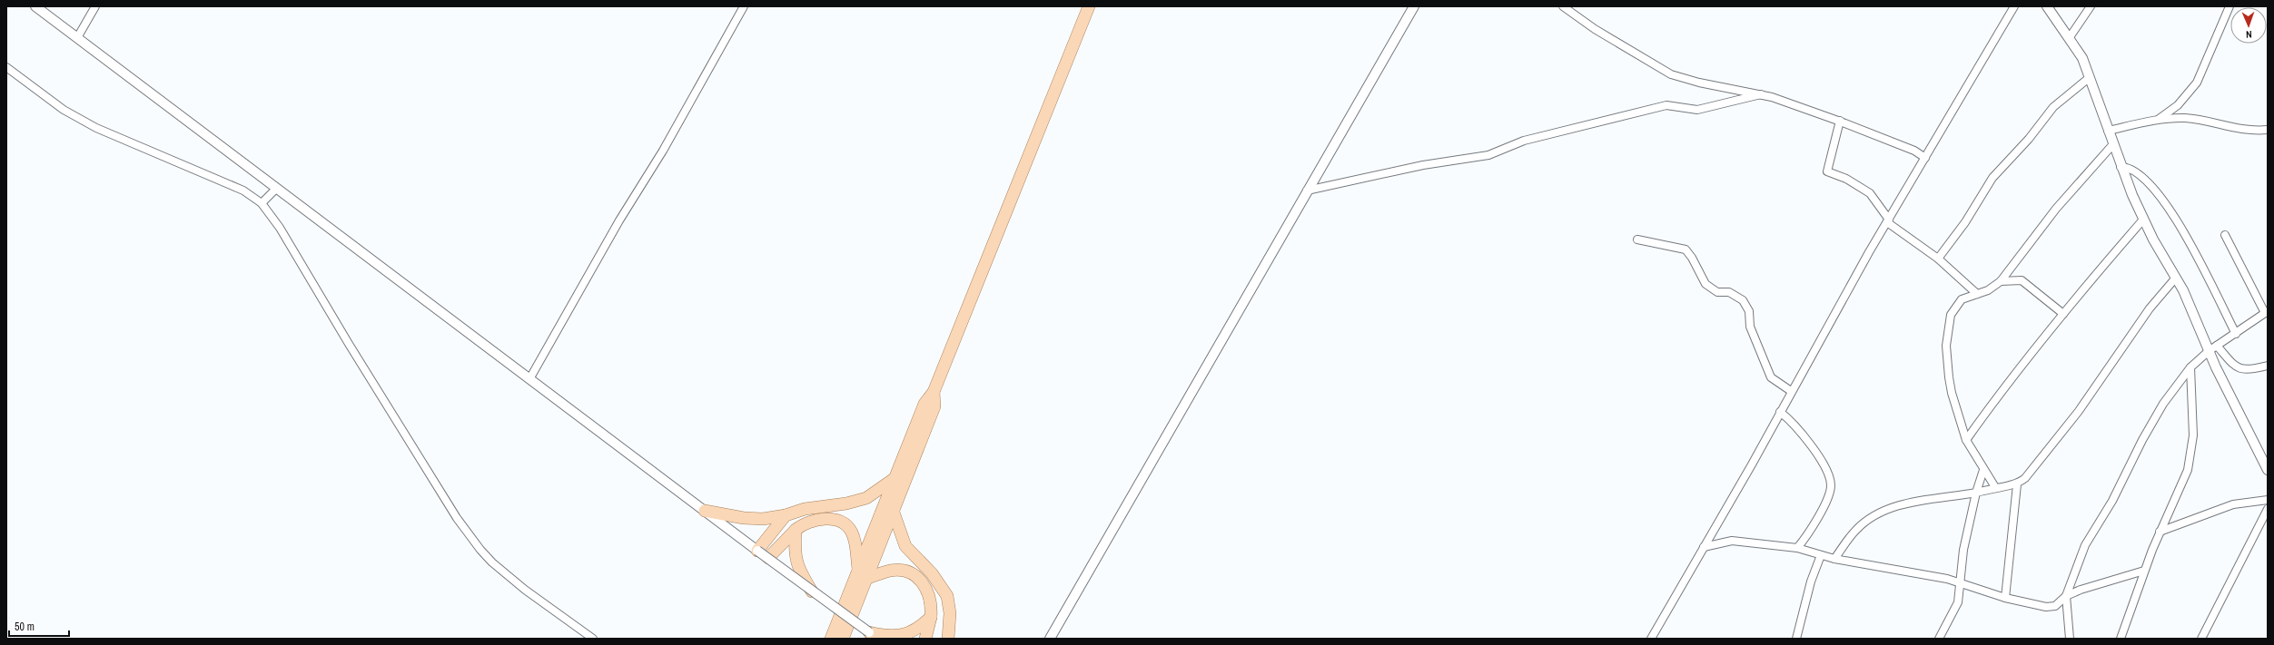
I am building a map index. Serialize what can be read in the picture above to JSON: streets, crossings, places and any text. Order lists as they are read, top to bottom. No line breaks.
{"scale_bar":"50 m","north":"bottom"}
